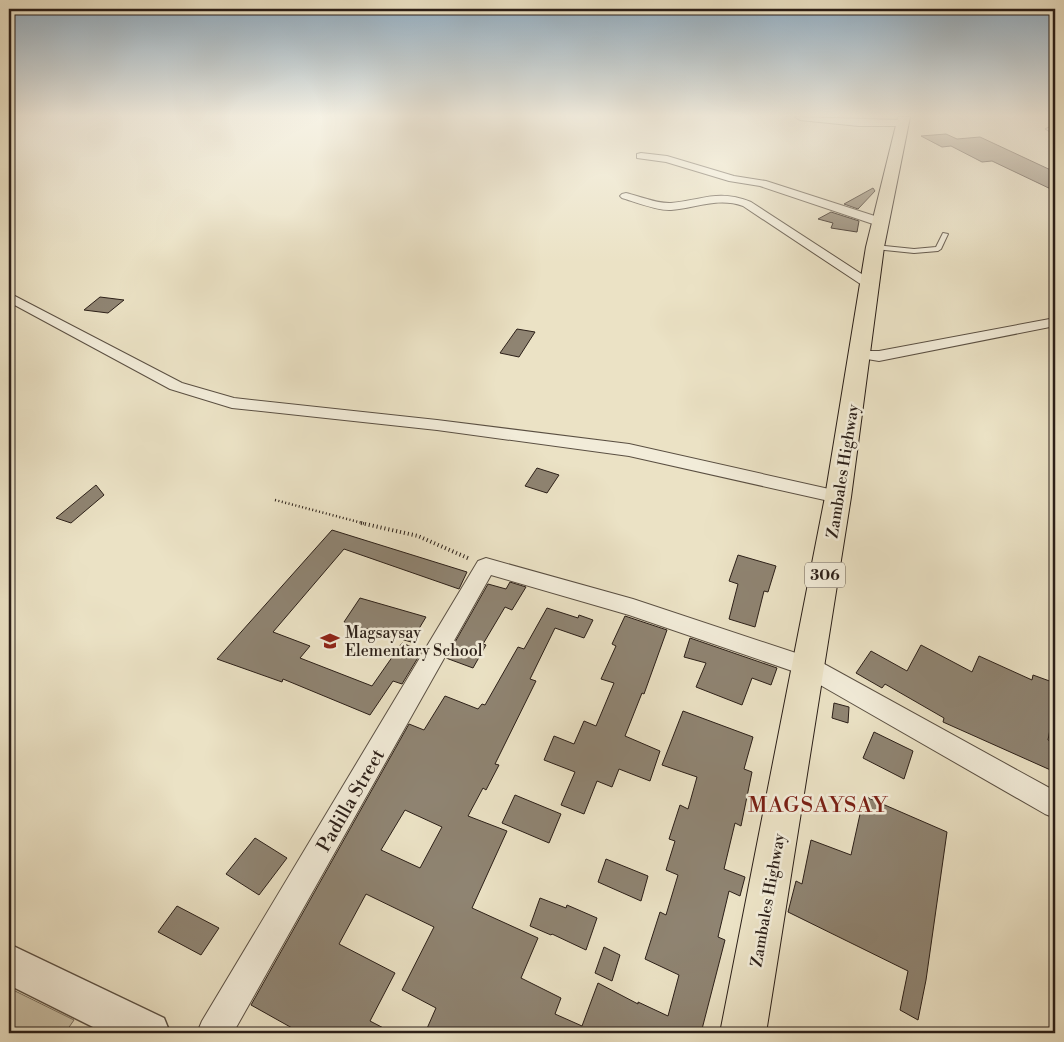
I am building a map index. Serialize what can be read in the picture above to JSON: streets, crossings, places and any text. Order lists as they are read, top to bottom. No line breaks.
{"streets":{"main road":["Zambales Highway","306"],"street":["Padilla Street"]},"districts":["MAGSAYSAY"],"places":{"school or university":["Magsaysay Elementary School"]}}
